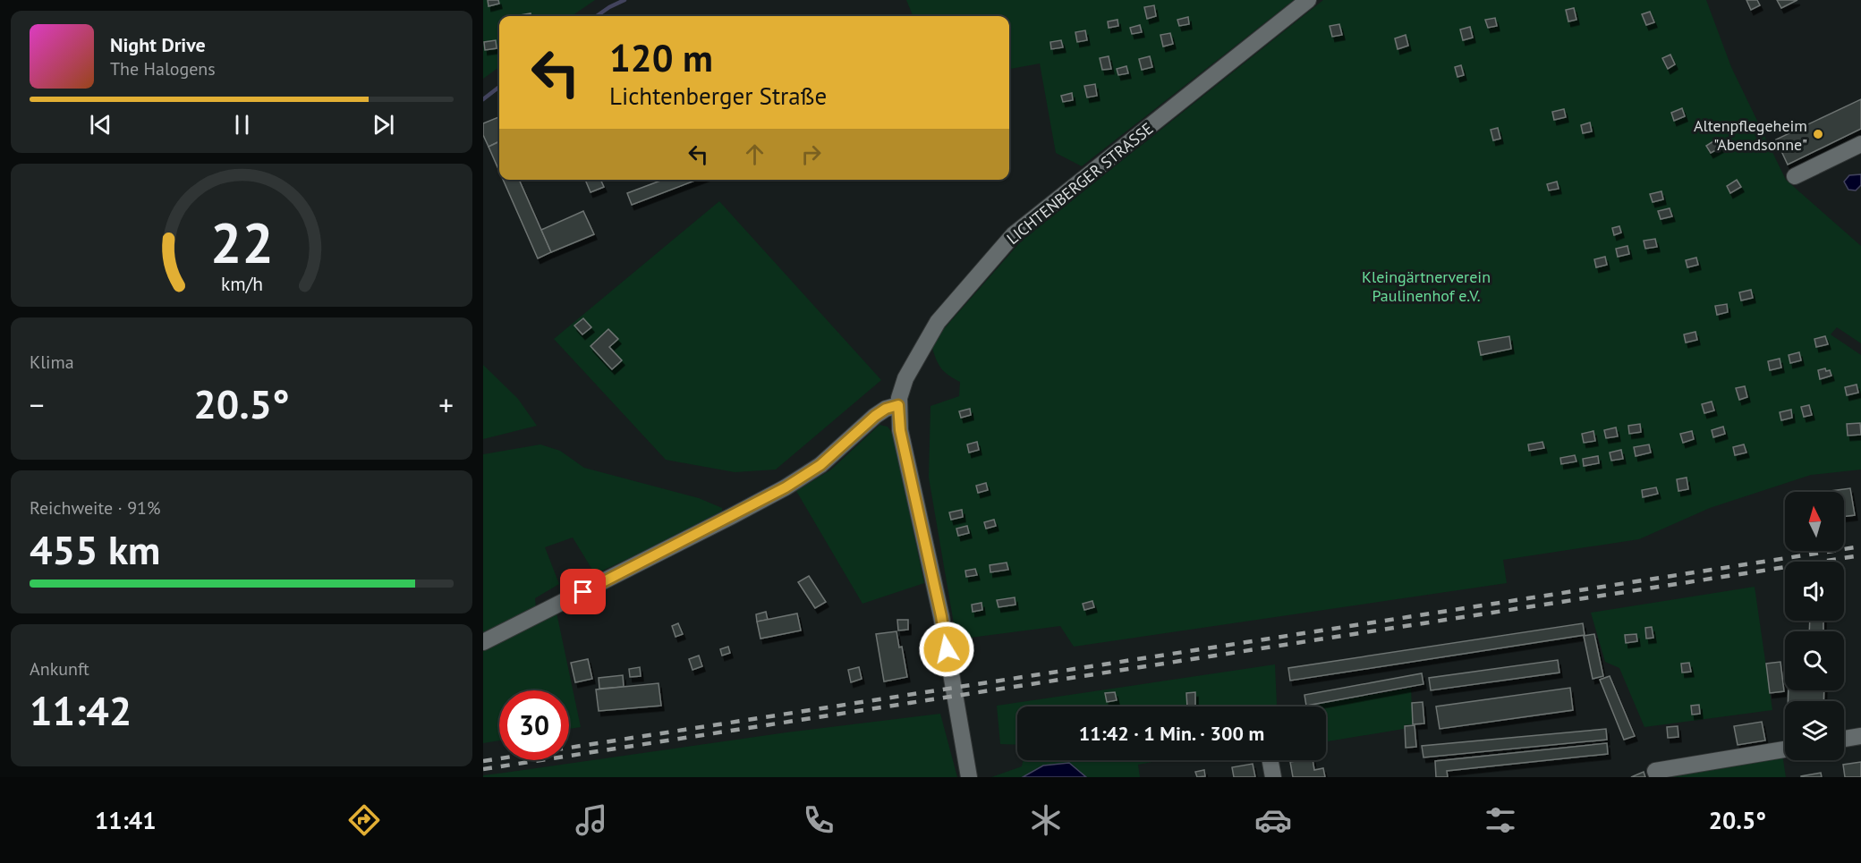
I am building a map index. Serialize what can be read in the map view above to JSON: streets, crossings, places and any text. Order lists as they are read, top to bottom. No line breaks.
{"streets":{"street":["LICHTENBERGER STRASSE"]},"parks":["Kleingärtnerverein Paulinenhof e.V."],"places":["Altenpflegeheim \"Abendsonne\""],"north":"top","page":{"turn":["120 m","Lichtenberger Straße"],"song":["Night Drive","The Halogens"],"tile":["Klima",["Reichweite · 91%","455 km"],["Ankunft","11:42"]],"heat":["−","20.5°","+"],"limit":"30","trip":"11:42 · 1 Min. · 300 m","tabs":["11:41","20.5°"],"gauge":["22","km/h"]}}
